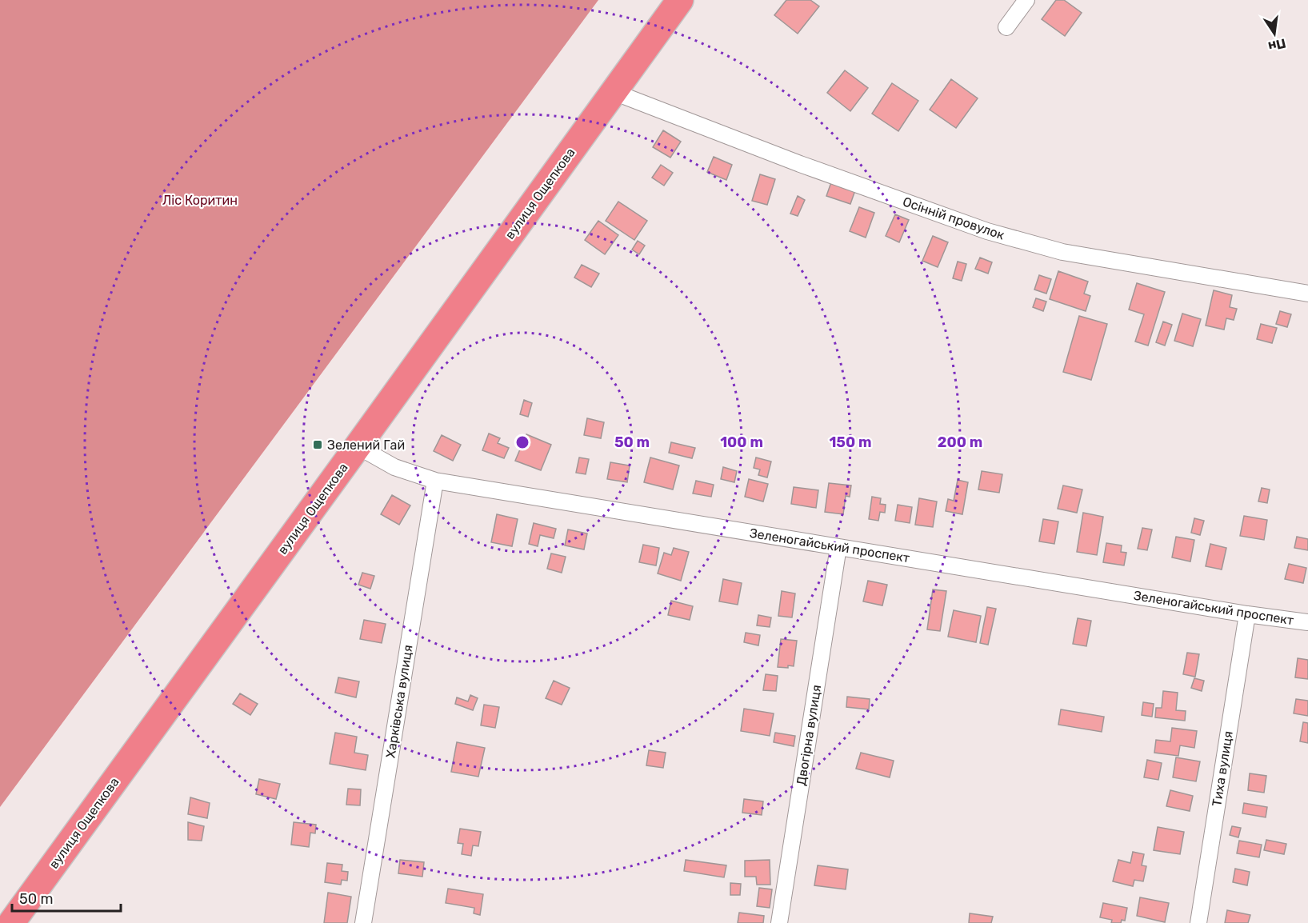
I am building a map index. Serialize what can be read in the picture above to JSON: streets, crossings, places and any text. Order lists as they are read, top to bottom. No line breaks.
{"streets":{"highway":["вулиця Ощепкова"],"street":["Осінній провулок","Зеленогайський проспект","Харківська вулиця","Двогірна вулиця","Тиха вулиця"]},"crossings":[["вулиця Ощепкова","Осінній провулок"],["вулиця Ощепкова","Зеленогайський проспект"],["Зеленогайський проспект","Харківська вулиця"],["Зеленогайський проспект","Двогірна вулиця"],["Зеленогайський проспект","Тиха вулиця"]],"parks":["Ліс Коритин"],"places":{"transit":["Зелений Гай"]},"scale_bar":"50 m","north":"bottom","rings":["50 m","100 m","150 m","200 m"]}
